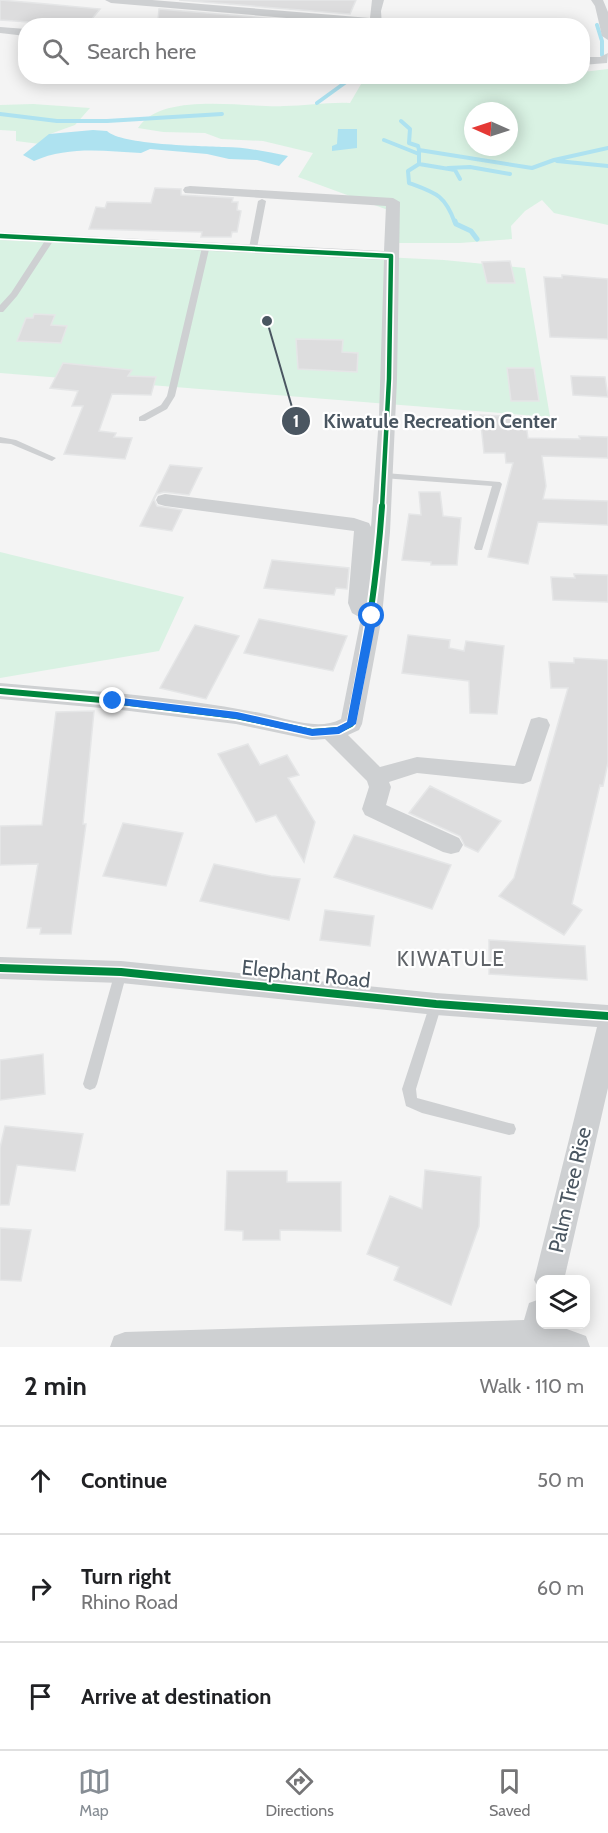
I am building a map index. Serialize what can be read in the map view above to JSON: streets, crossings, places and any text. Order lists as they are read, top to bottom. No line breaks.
{"streets":{"street":["Elephant Road","Palm Tree Rise"]},"districts":["KIWATULE"],"places":["Kiwatule Recreation Center"],"north":"left","page":{"search":"Search here","heading":["2 min","Walk · 110 m"],"list":[["Continue","50 m"],["Turn right","Rhino Road","60 m"],"Arrive at destination"],"nav":["Map","Directions","Saved"]}}
